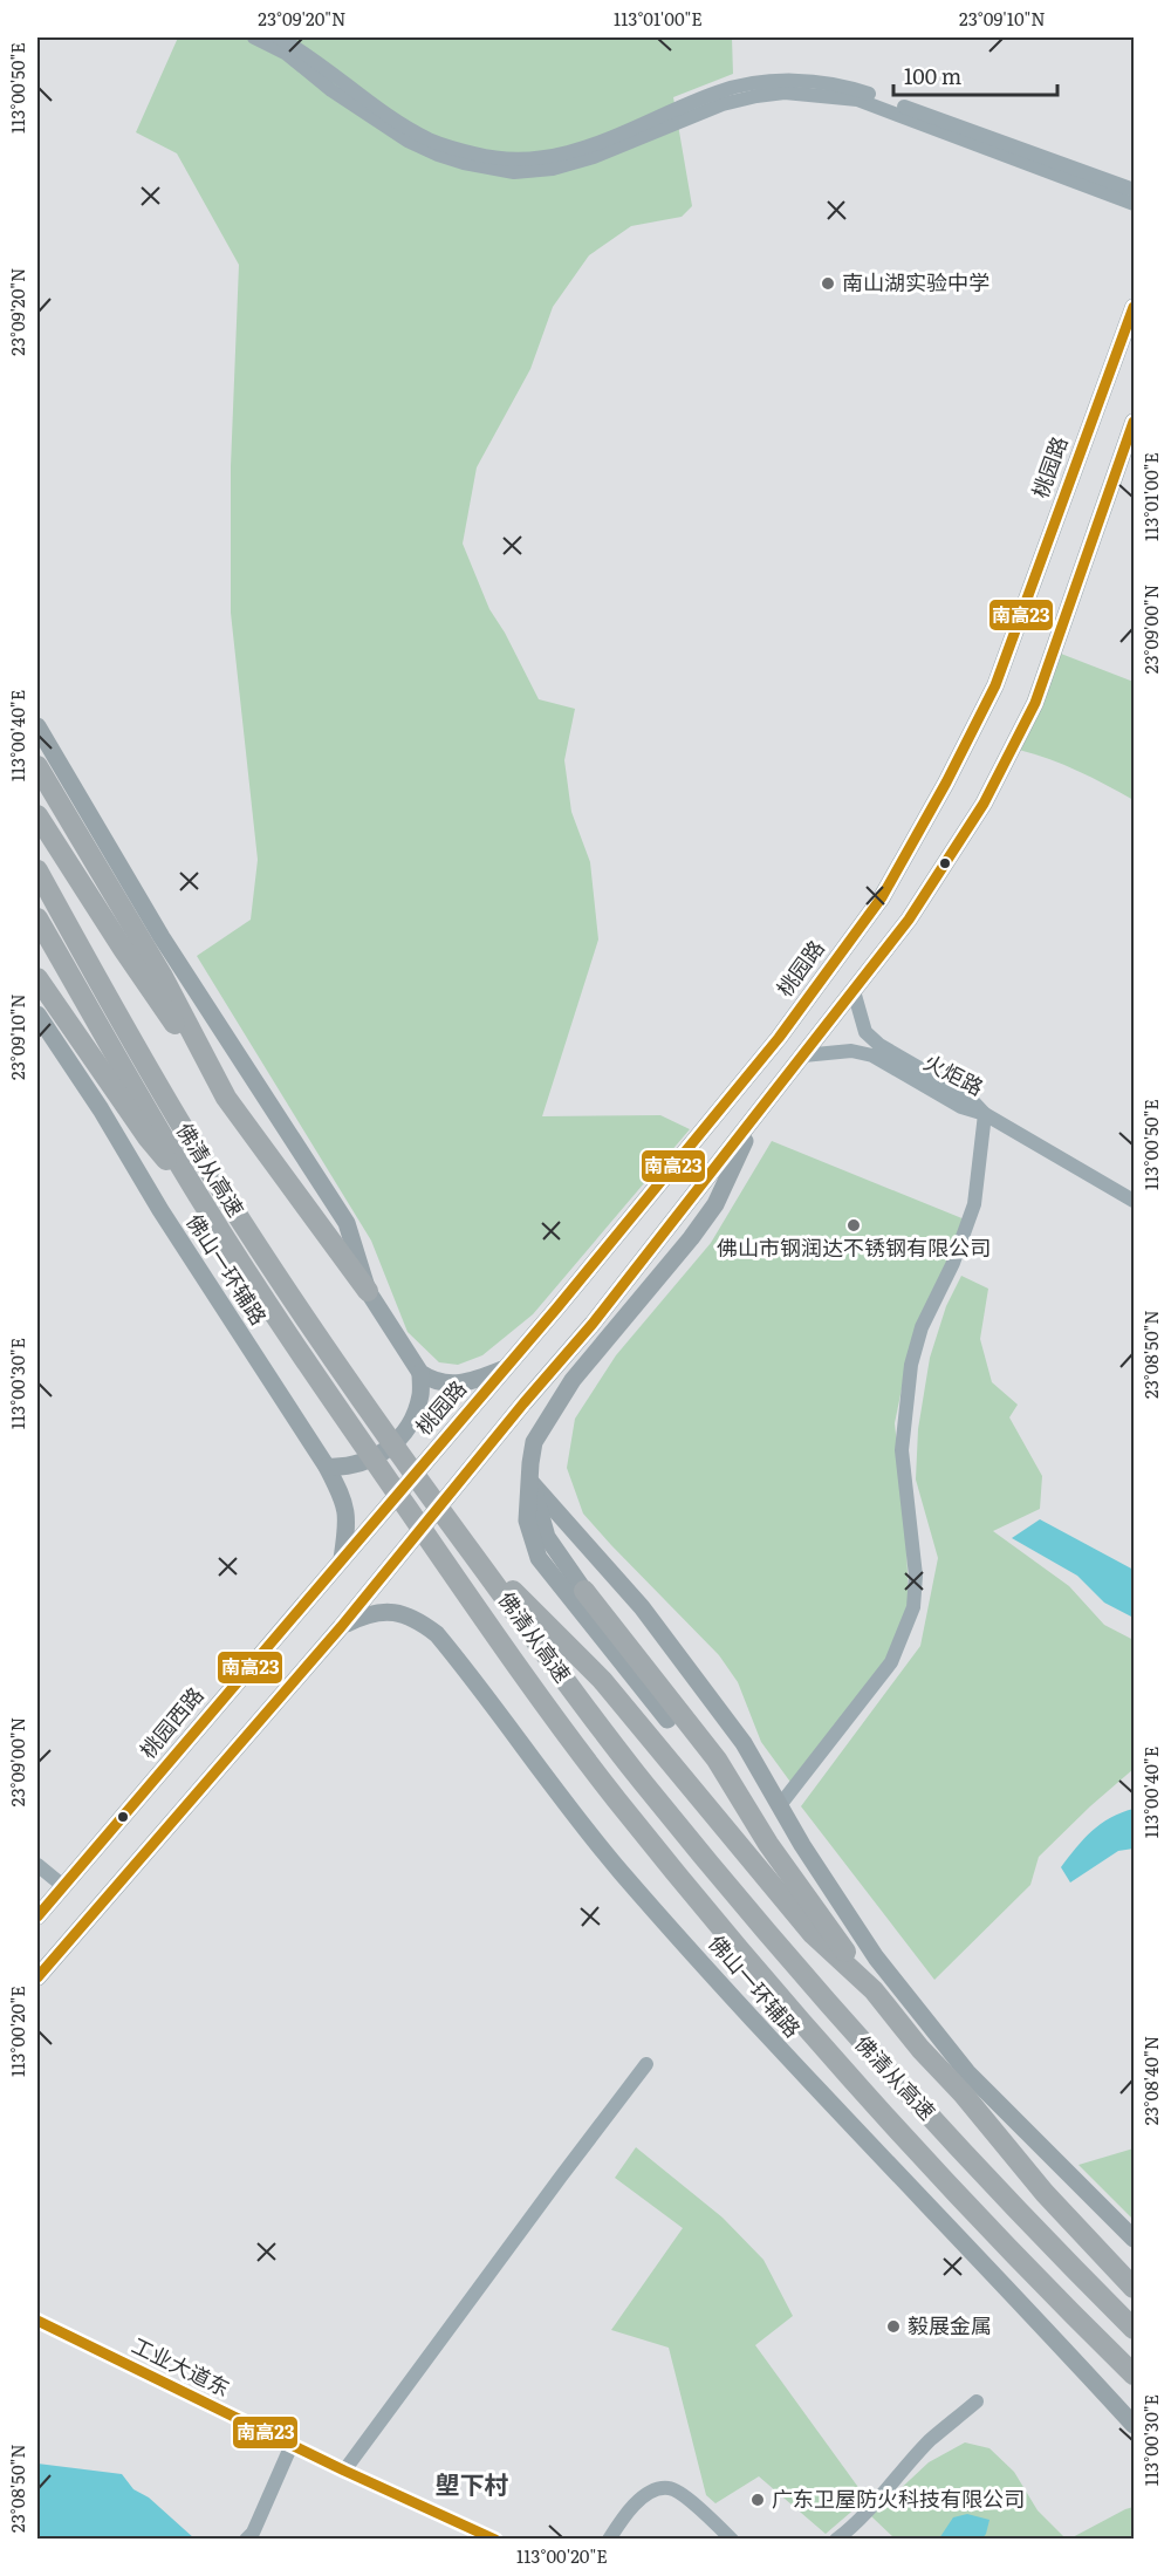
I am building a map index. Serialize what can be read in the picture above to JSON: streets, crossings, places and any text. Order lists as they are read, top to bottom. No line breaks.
{"streets":{"highway":["佛清从高速"],"main road":["桃园路","佛山一环辅路","桃园西路"],"street":["火炬路","工业大道东"]},"crossings":[["桃园路","佛山一环辅路"],["桃园路","桃园西路"],["佛山一环辅路","桃园西路"]],"districts":["塱下村"],"places":["南山湖实验中学","佛山市钢润达不锈钢有限公司","毅展金属","广东卫屋防火科技有限公司"],"lines":["transit line 南高23"],"scale_bar":"100 m","coordinates":["23°09'20\"N","113°01'00\"E","23°09'10\"N","113°00'50\"E","23°09'00\"N","113°00'40\"E","23°08'50\"N","113°00'30\"E","113°00'20\"E","23°08'40\"N"]}
